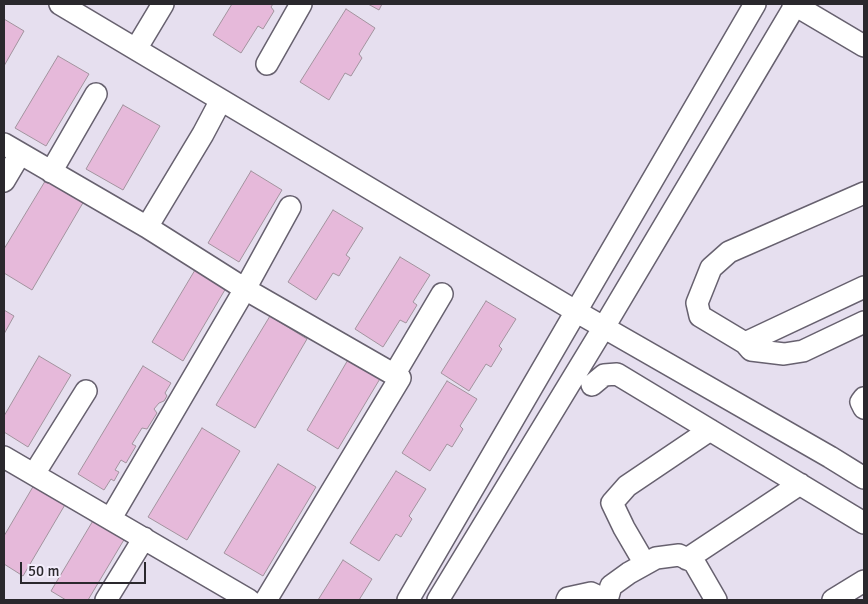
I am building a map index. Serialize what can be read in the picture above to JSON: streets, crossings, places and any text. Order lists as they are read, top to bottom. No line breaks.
{"scale_bar":"50 m"}
